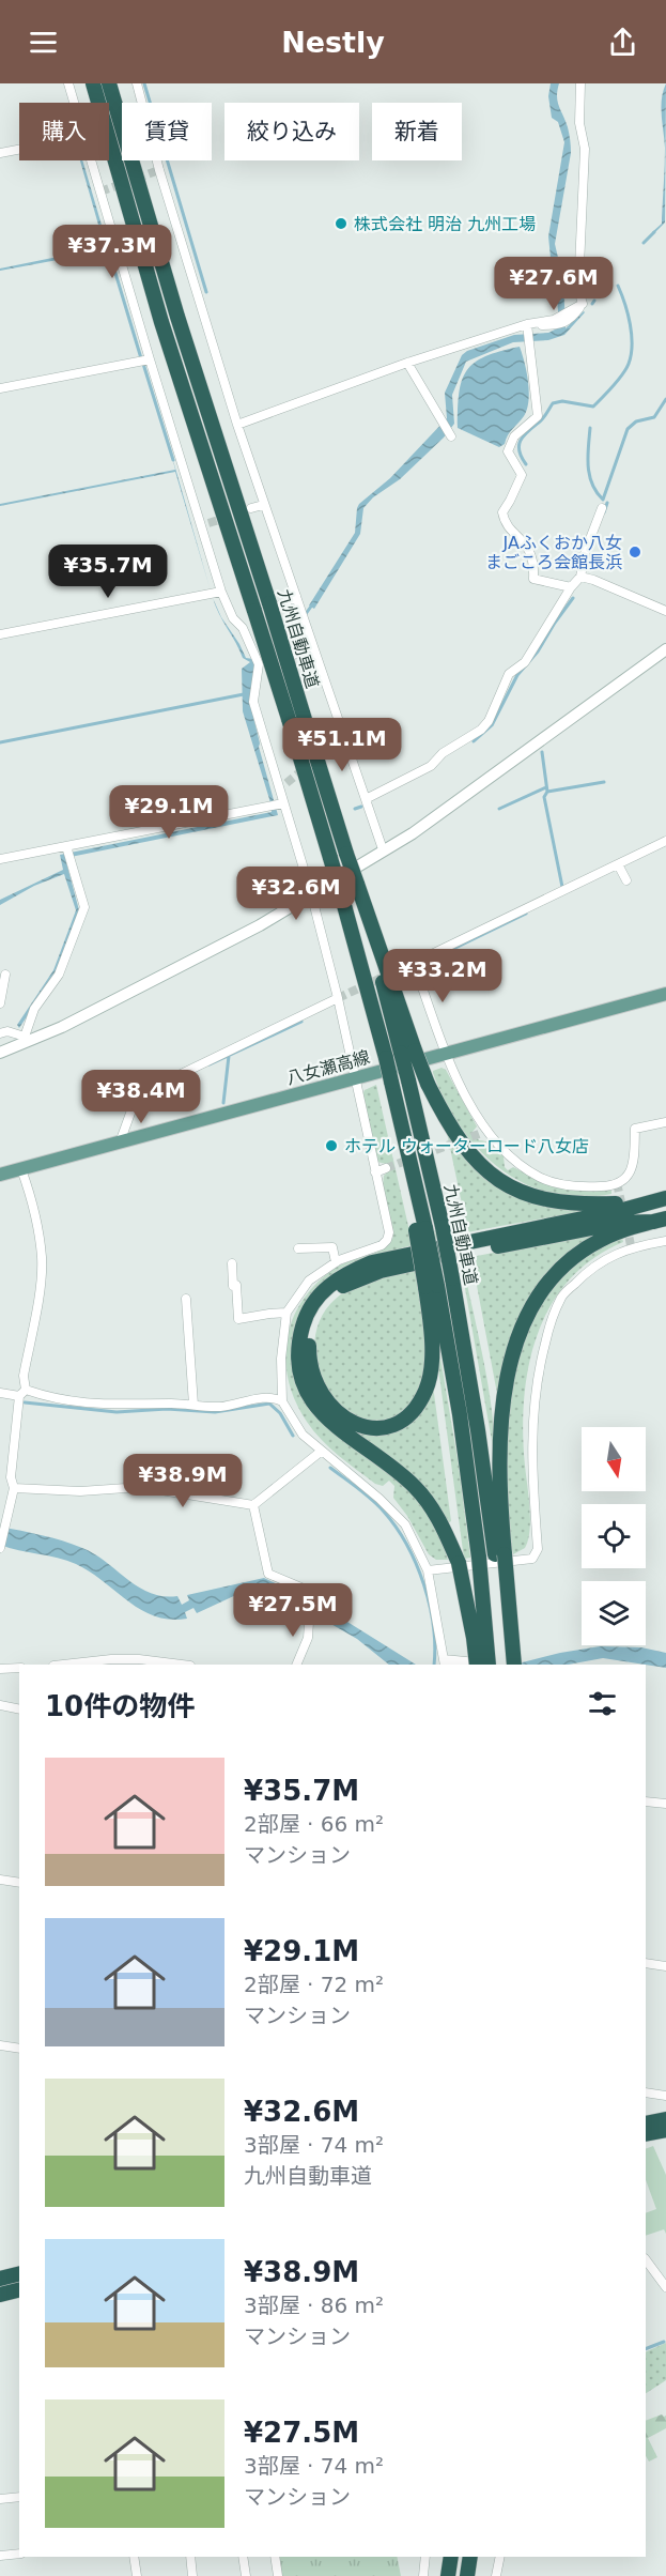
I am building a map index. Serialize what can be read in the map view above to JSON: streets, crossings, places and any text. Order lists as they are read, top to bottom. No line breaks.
{"streets":{"highway":["九州自動車道"],"main road":["八女瀬高線"]},"places":["株式会社 明治 九州工場","JAふくおか八女 まごころ会館長浜","ホテル ウォーターロード八女店"],"north":"bottom","page":{"header":"Nestly","chip":["購入","賃貸","絞り込み","新着"],"price":["¥37.3M","¥27.6M","¥35.7M","¥51.1M","¥29.1M","¥32.6M","¥33.2M","¥38.4M","¥38.9M","¥27.5M"],"heading":"10件の物件","list":[{"name":"¥35.7M","note":"2部屋 · 66 m² · マンション"},{"name":"¥29.1M","note":"2部屋 · 72 m² · マンション"},{"name":"¥32.6M","note":"3部屋 · 74 m² · 九州自動車道"},{"name":"¥38.9M","note":"3部屋 · 86 m² · マンション"},{"name":"¥27.5M","note":"3部屋 · 74 m² · マンション"}]}}
